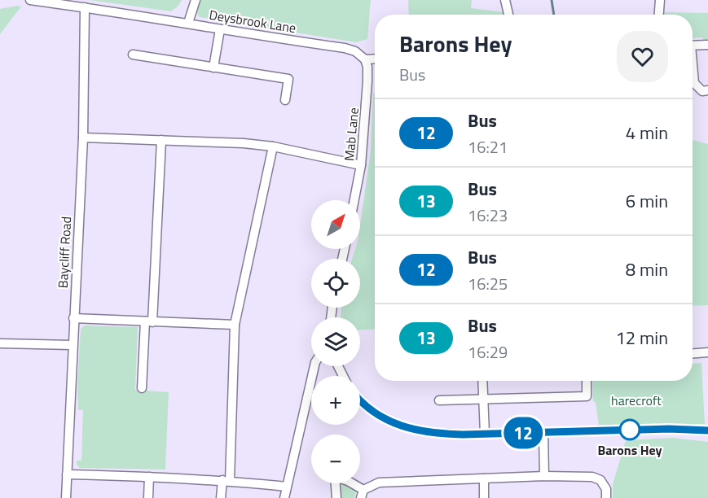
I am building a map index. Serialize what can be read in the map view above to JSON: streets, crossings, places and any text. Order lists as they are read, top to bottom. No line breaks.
{"streets":{"street":["Deysbrook Lane","Mab Lane","Baycliff Road"]},"crossings":[["Deysbrook Lane","Mab Lane"],["Deysbrook Lane","Baycliff Road"]],"parks":["harecroft"],"places":["Barons Hey"],"lines":["bus line 12"],"north":"top right","page":{"on_map":"12","heading":["Barons Hey","Bus"],"list":[{"mark":"12","name":"Bus","note":"16:21","value":"4 min"},{"mark":"13","name":"Bus","note":"16:23","value":"6 min"},{"mark":"12","name":"Bus","note":"16:25","value":"8 min"},{"mark":"13","name":"Bus","note":"16:29","value":"12 min"}],"map_buttons":["+","−"]}}
